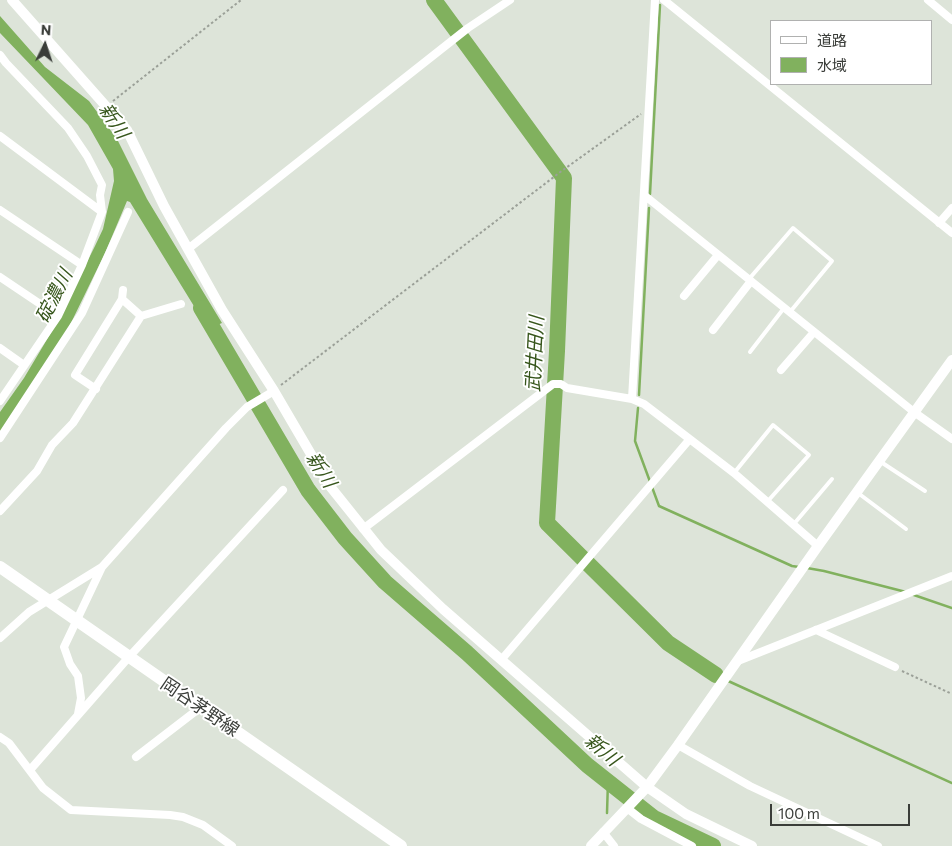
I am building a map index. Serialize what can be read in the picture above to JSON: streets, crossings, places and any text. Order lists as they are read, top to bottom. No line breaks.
{"streets":{"main road":["岡谷茅野線"]},"water":["新川","碇濃川","武井田川"],"legend":["道路","水域"],"scale_bar":"100 m","north":"top"}
